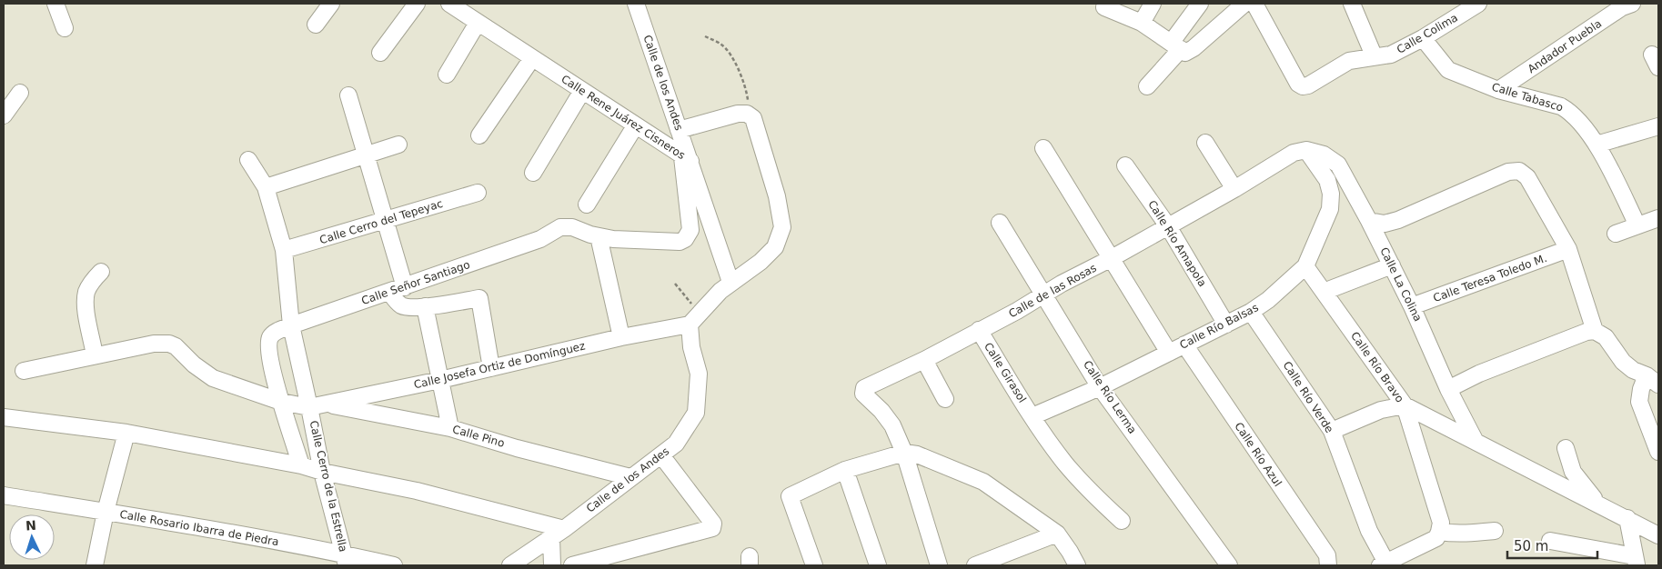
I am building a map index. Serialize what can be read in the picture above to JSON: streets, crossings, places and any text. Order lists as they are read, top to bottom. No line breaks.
{"streets":{"street":["Calle Colima","Andador Puebla","Calle de los Andes","Calle Tabasco","Calle Rene Juárez Cisneros","Calle Cerro del Tepeyac","Calle Río Amapola","Calle Teresa Toledo M.","Calle Señor Santiago","Calle La Colina","Calle de las Rosas","Calle Río Balsas","Calle Josefa Ortiz de Domínguez","Calle Río Bravo","Calle Girasol","Calle Río Lerma","Calle Río Verde","Calle Pino","Calle Río Azul","Calle Cerro de la Estrella","Calle Rosario Ibarra de Piedra"]},"crossings":[["Calle Colima","Calle Tabasco"],["Andador Puebla","Calle Tabasco"],["Calle de los Andes","Calle Rene Juárez Cisneros"],["Calle de los Andes","Calle Señor Santiago"],["Calle de los Andes","Calle Josefa Ortiz de Domínguez"],["Calle de los Andes","Calle Pino"],["Calle Rene Juárez Cisneros","Calle Señor Santiago"],["Calle Cerro del Tepeyac","Calle Cerro de la Estrella"],["Calle Río Amapola","Calle de las Rosas"],["Calle Río Amapola","Calle Río Balsas"],["Calle Teresa Toledo M.","Calle La Colina"],["Calle Señor Santiago","Calle Pino"],["Calle Señor Santiago","Calle Cerro de la Estrella"],["Calle La Colina","Calle de las Rosas"],["Calle La Colina","Calle Río Balsas"],["Calle de las Rosas","Calle Río Balsas"],["Calle de las Rosas","Calle Girasol"],["Calle de las Rosas","Calle Río Lerma"],["Calle Río Balsas","Calle Río Bravo"],["Calle Río Balsas","Calle Girasol"],["Calle Río Balsas","Calle Río Lerma"],["Calle Río Balsas","Calle Río Verde"],["Calle Río Balsas","Calle Río Azul"],["Calle Josefa Ortiz de Domínguez","Calle Pino"],["Calle Josefa Ortiz de Domínguez","Calle Cerro de la Estrella"],["Calle Pino","Calle Cerro de la Estrella"],["Calle Cerro de la Estrella","Calle Rosario Ibarra de Piedra"]],"scale_bar":"50 m","north":"top"}
